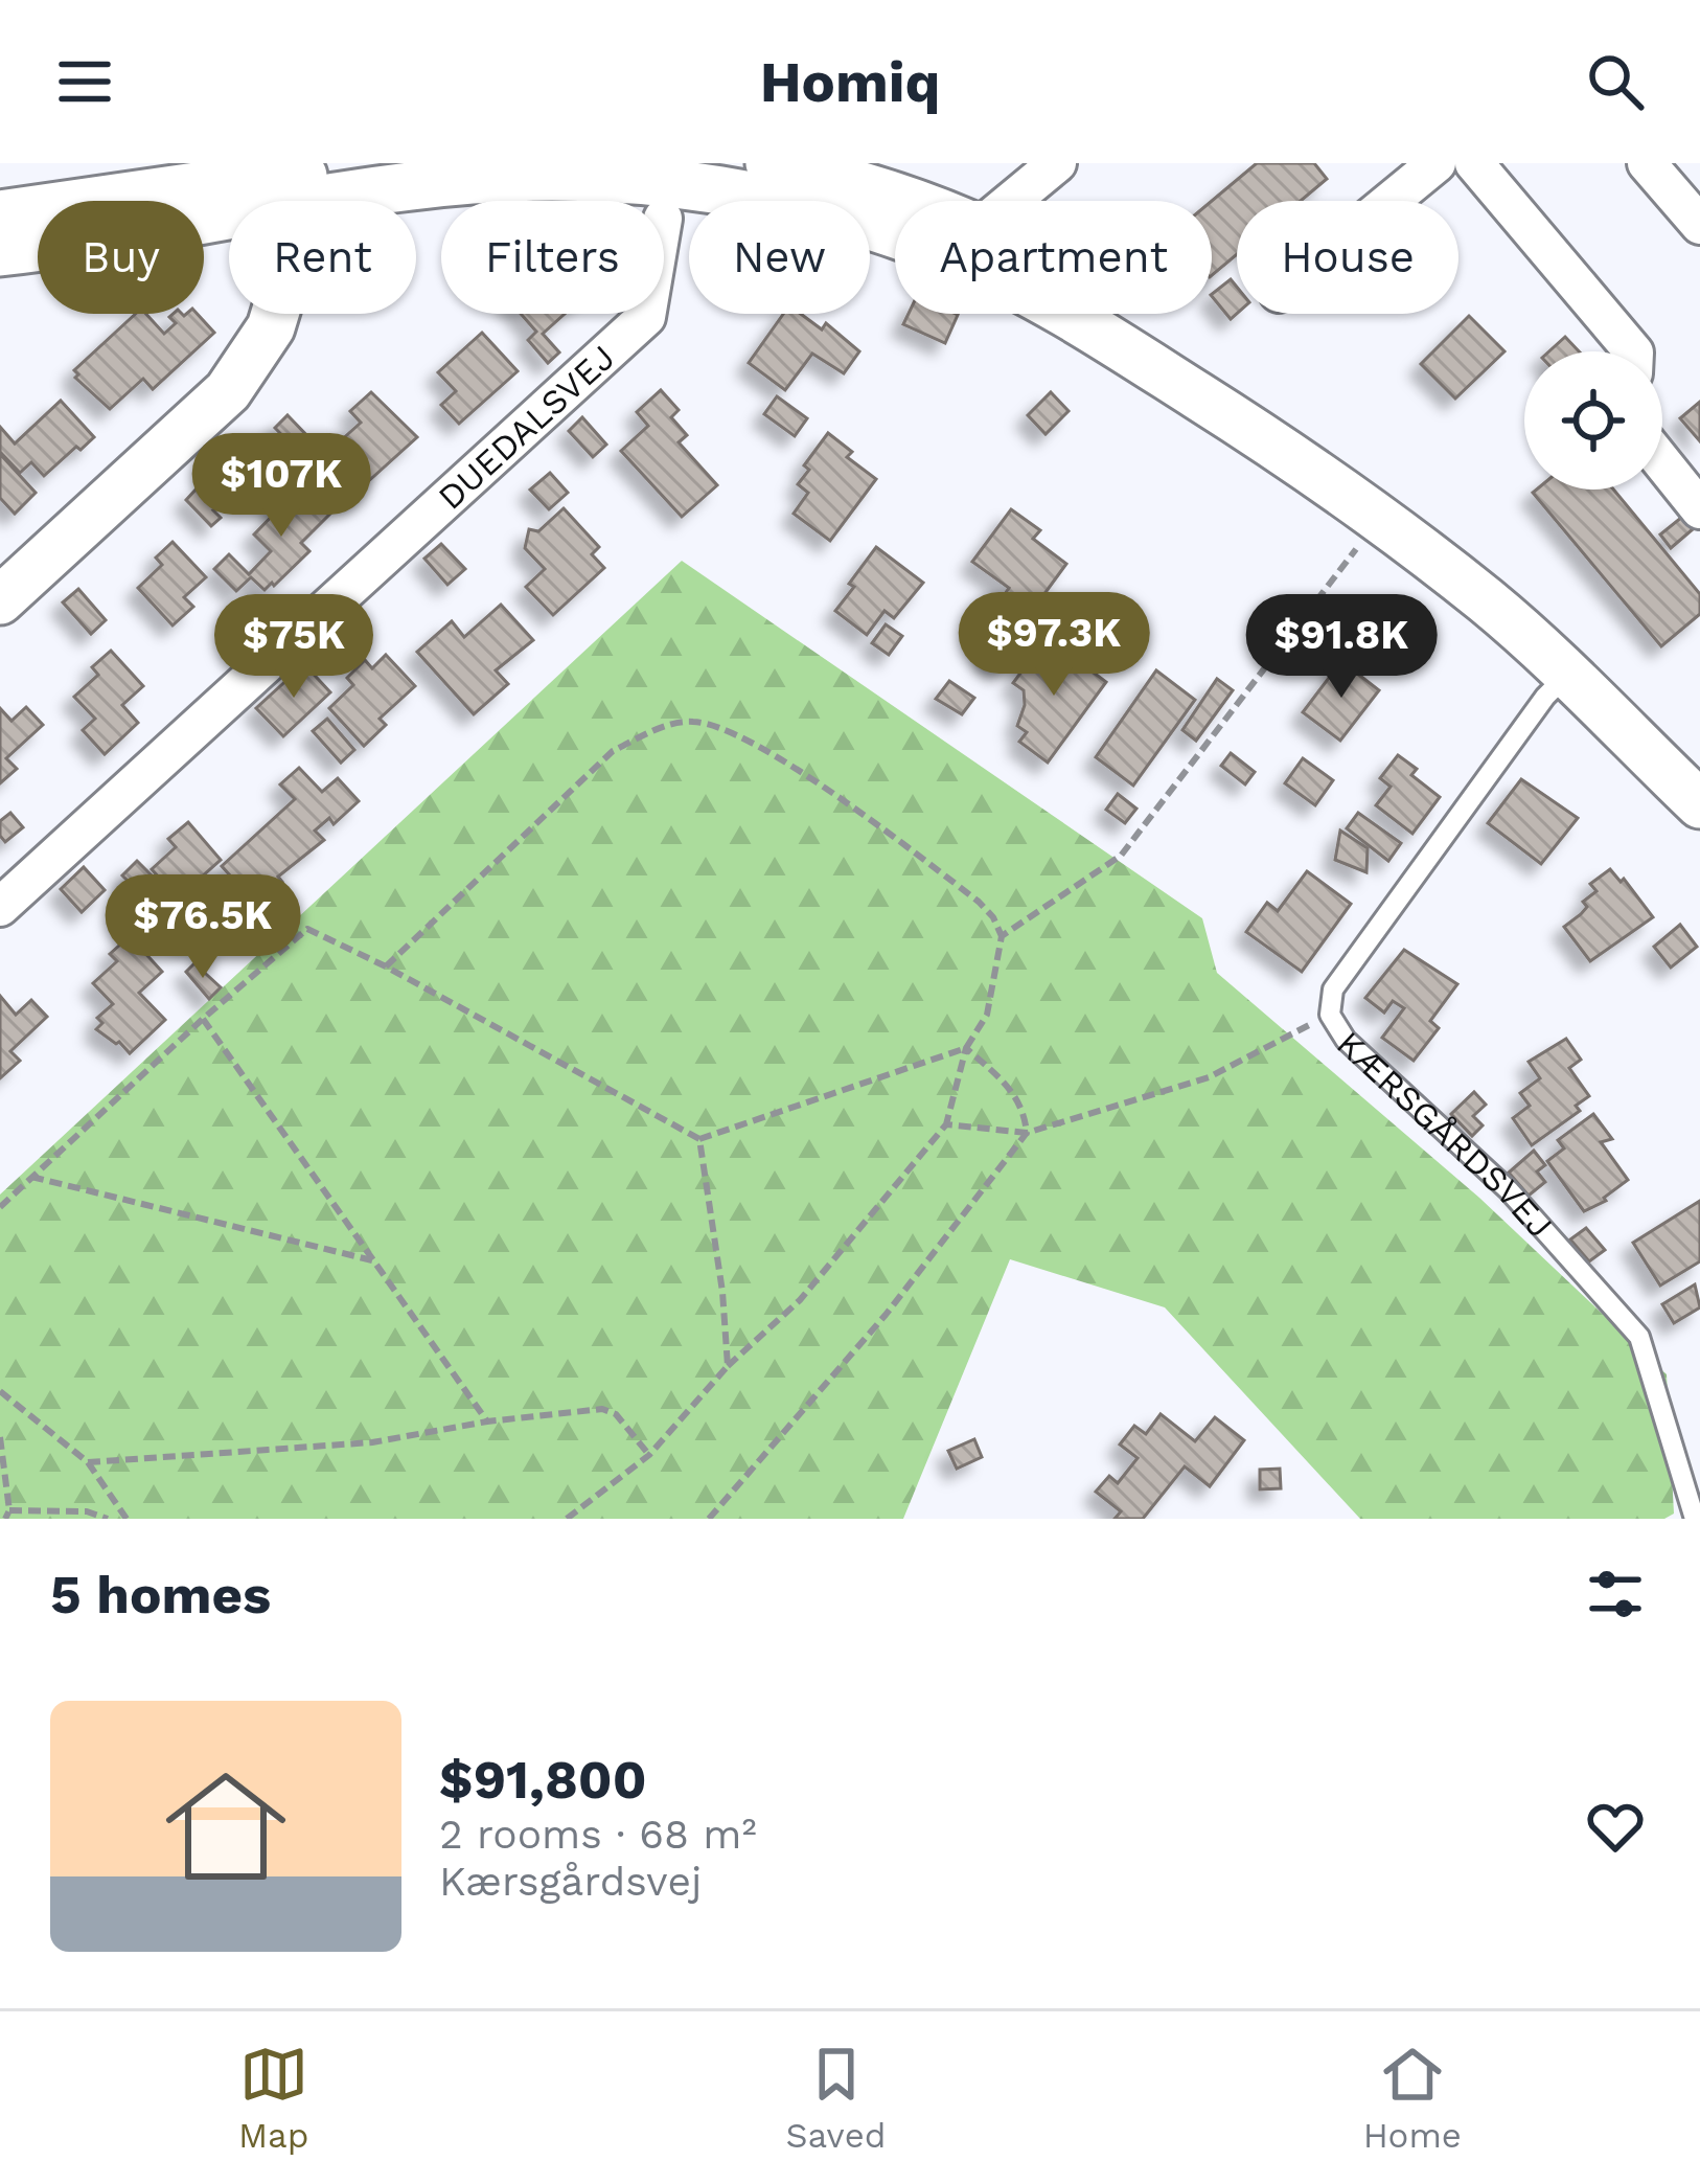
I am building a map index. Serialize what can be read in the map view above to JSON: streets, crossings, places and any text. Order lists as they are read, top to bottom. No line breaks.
{"streets":{"street":["DUEDALSVEJ"],"lane":["KÆRSGÅRDSVEJ"]},"page":{"header":"Homiq","chip":["Buy","Rent","Filters","New","Apartment","House"],"price":["$107K","$97.3K","$75K","$91.8K","$76.5K"],"heading":"5 homes","list":[{"name":"$91,800","note":"2 rooms · 68 m² · Kærsgårdsvej"}],"tabs":["Map","Saved","Home"]}}
